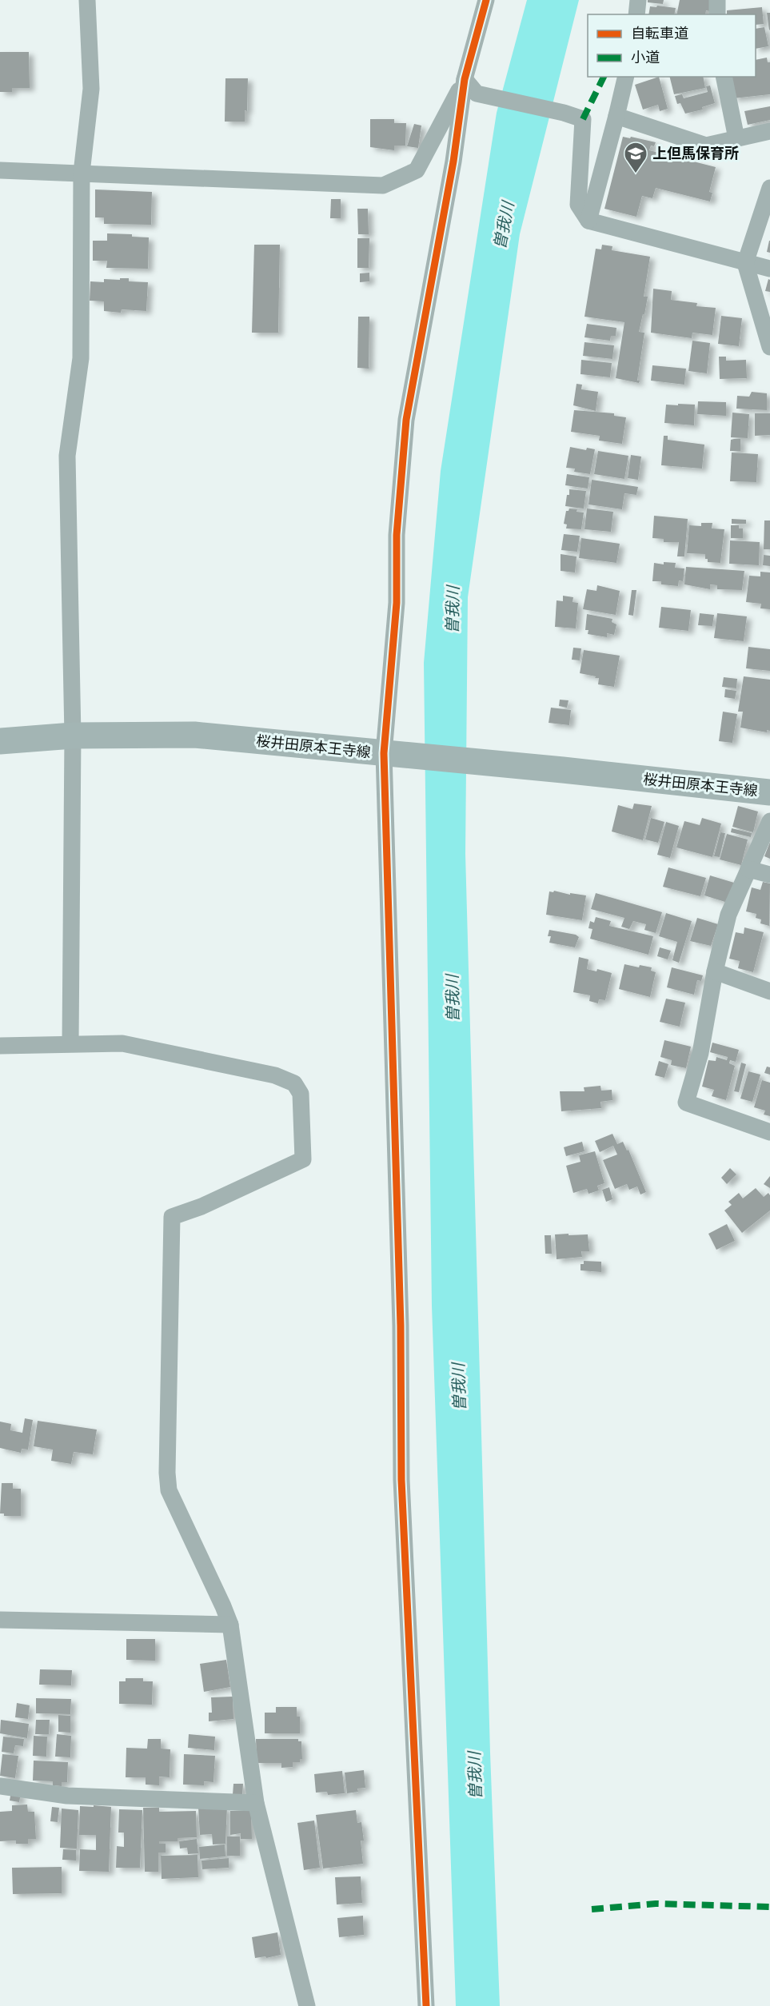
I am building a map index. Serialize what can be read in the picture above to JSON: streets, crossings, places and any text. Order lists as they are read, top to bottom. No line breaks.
{"streets":{"main road":["桜井田原本王寺線"]},"water":["曽我川"],"places":{"school or university":["上但馬保育所"]},"legend":["自転車道","小道"]}
